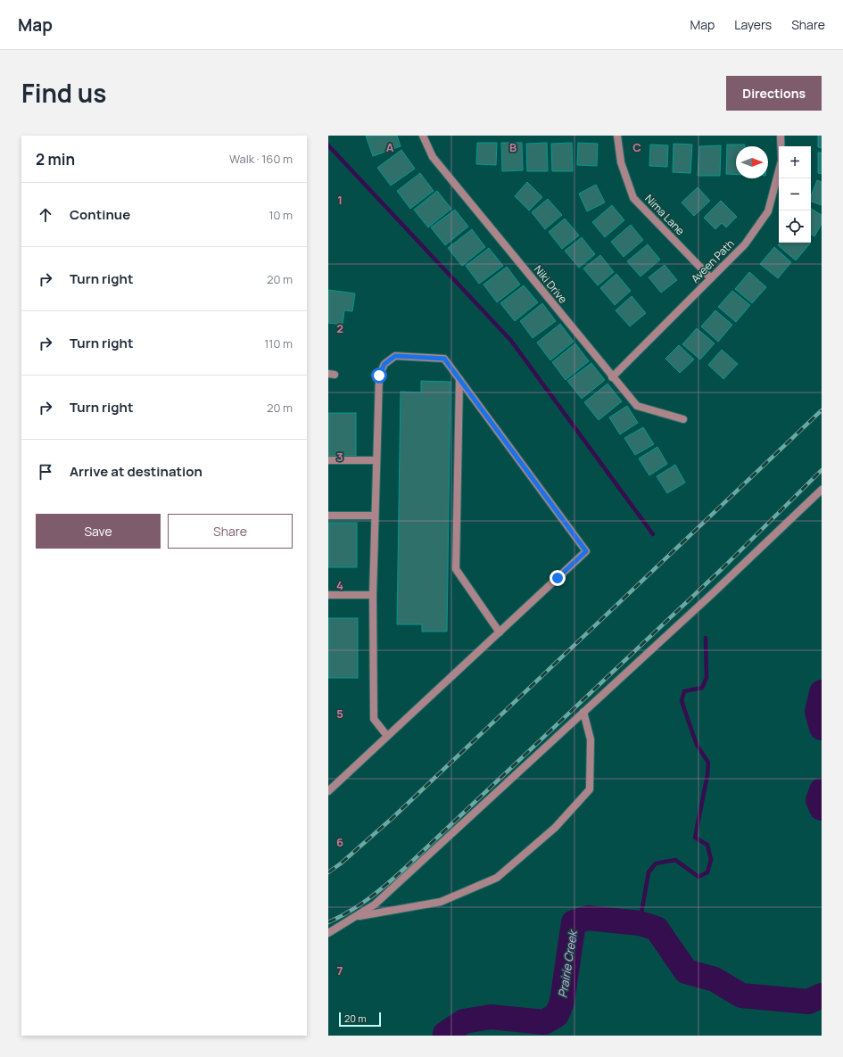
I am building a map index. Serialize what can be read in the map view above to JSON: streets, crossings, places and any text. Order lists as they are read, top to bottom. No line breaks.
{"streets":{"street":["Nima Lane","Aveen Path","Niki Drive"]},"crossings":[["Nima Lane","Aveen Path"],["Aveen Path","Niki Drive"]],"water":["Prairie Creek"],"scale_bar":"20 m","north":"right","page":{"header":"Map","nav":["Map","Layers","Share"],"title":"Find us","buttons":["Directions",["Save","Share"]],"heading":["2 min","Walk · 160 m"],"map_buttons":["+","−"],"list":[["Continue","10 m"],["Turn right","20 m"],["Turn right","110 m"],["Turn right","20 m"],"Arrive at destination"],"scale":"20 m"},"grid":{"columns":["A","B","C"],"rows":["1","2","3","4","5","6","7"]}}
